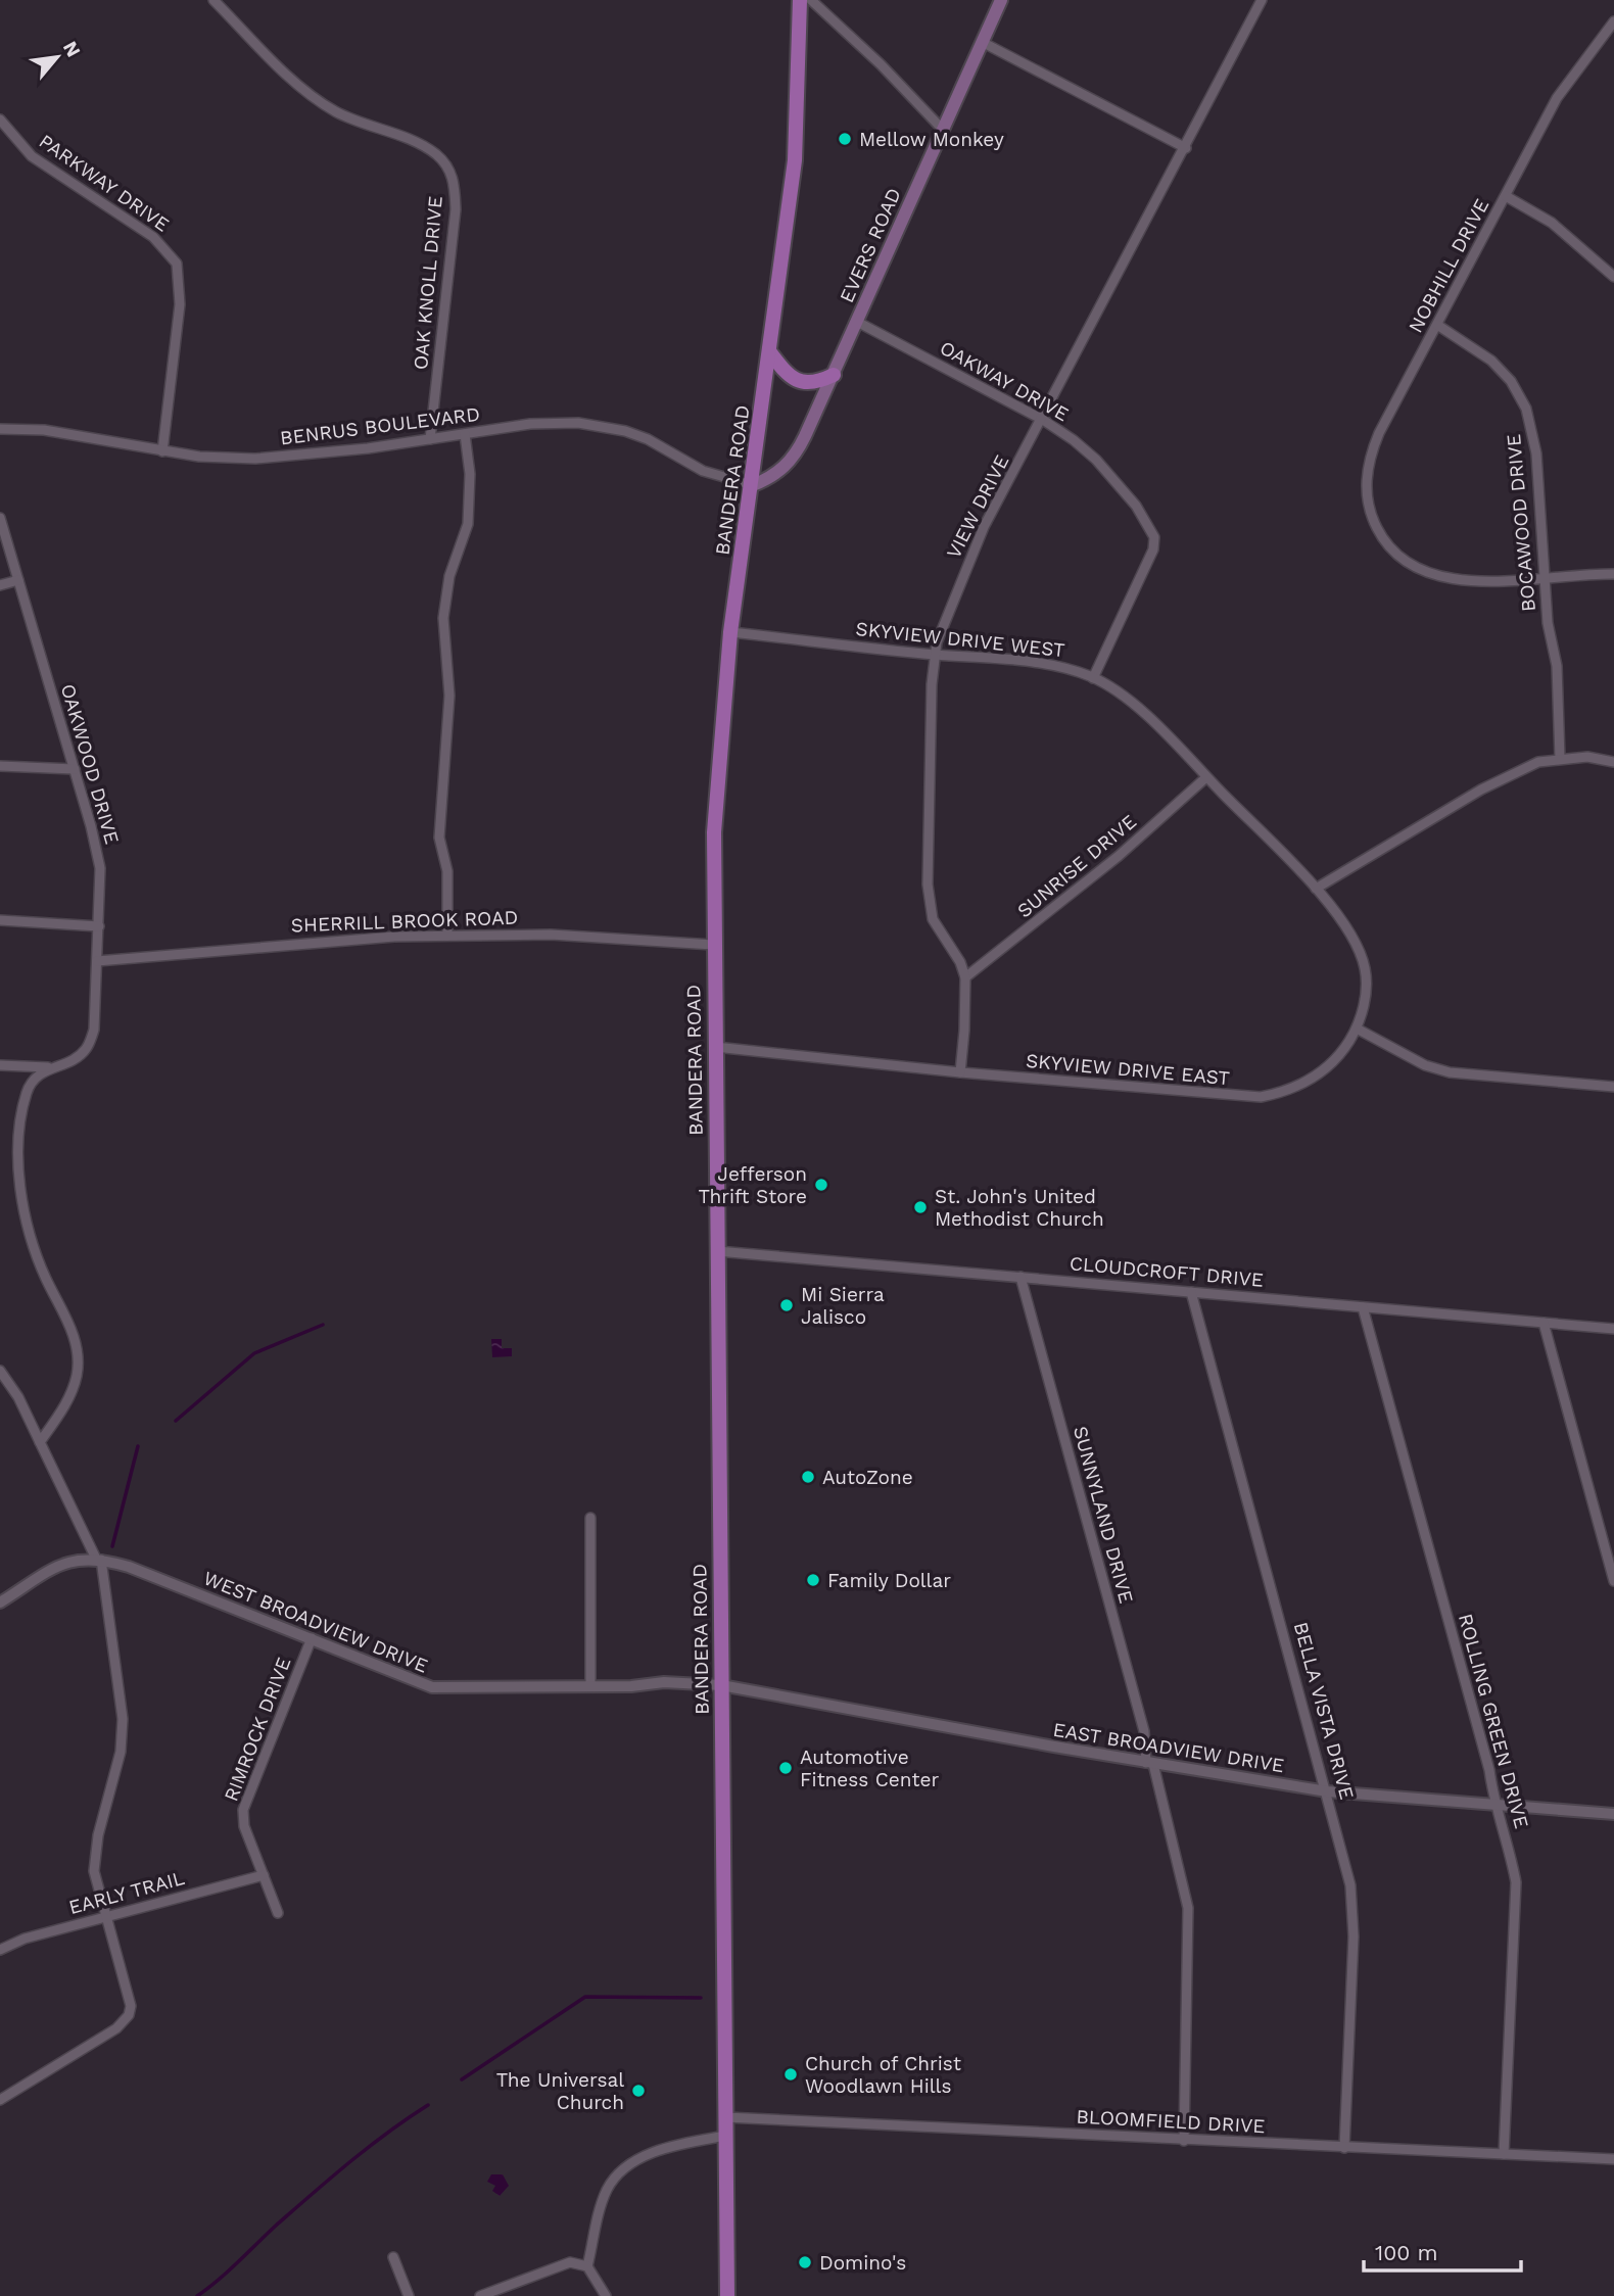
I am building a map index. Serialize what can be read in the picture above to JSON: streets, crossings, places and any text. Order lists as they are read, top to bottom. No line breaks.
{"streets":{"main road":["EVERS ROAD","BANDERA ROAD"],"street":["PARKWAY DRIVE","NOBHILL DRIVE","OAK KNOLL DRIVE","OAKWAY DRIVE","BENRUS BOULEVARD","VIEW DRIVE","BOCAWOOD DRIVE","SKYVIEW DRIVE WEST","OAKWOOD DRIVE","SUNRISE DRIVE","SHERRILL BROOK ROAD","SKYVIEW DRIVE EAST","CLOUDCROFT DRIVE","SUNNYLAND DRIVE","WEST BROADVIEW DRIVE","BELLA VISTA DRIVE","ROLLING GREEN DRIVE","RIMROCK DRIVE","EAST BROADVIEW DRIVE","EARLY TRAIL","BLOOMFIELD DRIVE"]},"crossings":[["PARKWAY DRIVE","BENRUS BOULEVARD"],["EVERS ROAD","OAKWAY DRIVE"],["EVERS ROAD","BENRUS BOULEVARD"],["EVERS ROAD","BANDERA ROAD"],["NOBHILL DRIVE","BOCAWOOD DRIVE"],["OAK KNOLL DRIVE","BENRUS BOULEVARD"],["OAKWAY DRIVE","VIEW DRIVE"],["OAKWAY DRIVE","SKYVIEW DRIVE WEST"],["BENRUS BOULEVARD","BANDERA ROAD"],["BANDERA ROAD","SKYVIEW DRIVE WEST"],["BANDERA ROAD","SHERRILL BROOK ROAD"],["BANDERA ROAD","SKYVIEW DRIVE EAST"],["BANDERA ROAD","CLOUDCROFT DRIVE"],["BANDERA ROAD","WEST BROADVIEW DRIVE"],["BANDERA ROAD","EAST BROADVIEW DRIVE"],["BANDERA ROAD","BLOOMFIELD DRIVE"],["VIEW DRIVE","SKYVIEW DRIVE WEST"],["VIEW DRIVE","SUNRISE DRIVE"],["VIEW DRIVE","SKYVIEW DRIVE EAST"],["SKYVIEW DRIVE WEST","SUNRISE DRIVE"],["SKYVIEW DRIVE WEST","SKYVIEW DRIVE EAST"],["OAKWOOD DRIVE","SHERRILL BROOK ROAD"],["CLOUDCROFT DRIVE","SUNNYLAND DRIVE"],["CLOUDCROFT DRIVE","BELLA VISTA DRIVE"],["CLOUDCROFT DRIVE","ROLLING GREEN DRIVE"],["SUNNYLAND DRIVE","EAST BROADVIEW DRIVE"],["SUNNYLAND DRIVE","BLOOMFIELD DRIVE"],["WEST BROADVIEW DRIVE","RIMROCK DRIVE"],["WEST BROADVIEW DRIVE","EAST BROADVIEW DRIVE"],["BELLA VISTA DRIVE","EAST BROADVIEW DRIVE"],["BELLA VISTA DRIVE","BLOOMFIELD DRIVE"],["ROLLING GREEN DRIVE","EAST BROADVIEW DRIVE"],["ROLLING GREEN DRIVE","BLOOMFIELD DRIVE"],["RIMROCK DRIVE","EARLY TRAIL"]],"places":["Mellow Monkey","Jefferson Thrift Store","St. John's United Methodist Church","Mi Sierra Jalisco","AutoZone","Family Dollar","Automotive Fitness Center","Church of Christ Woodlawn Hills","The Universal Church","Domino's"],"scale_bar":"100 m","north":"top right"}
